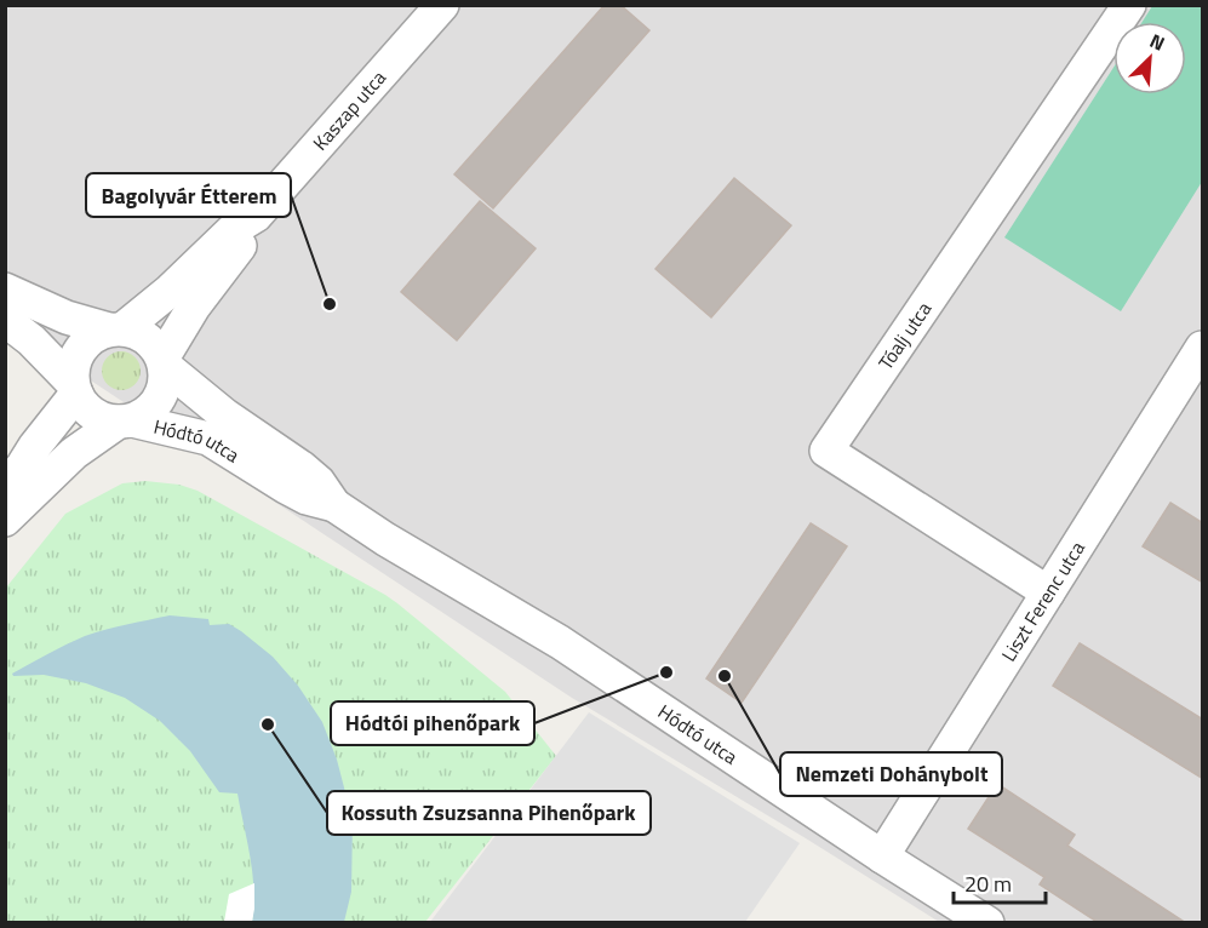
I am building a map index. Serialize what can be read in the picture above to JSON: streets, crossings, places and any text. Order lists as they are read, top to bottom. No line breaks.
{"streets":{"street":["Kaszap utca","Tóalj utca","Hódtó utca","Liszt Ferenc utca"]},"crossings":[["Kaszap utca","Hódtó utca"],["Tóalj utca","Liszt Ferenc utca"],["Hódtó utca","Liszt Ferenc utca"]],"places":["Bagolyvár Étterem","Hódtói pihenőpark","Nemzeti Dohánybolt","Kossuth Zsuzsanna Pihenőpark"],"scale_bar":"20 m","north":"top right"}
